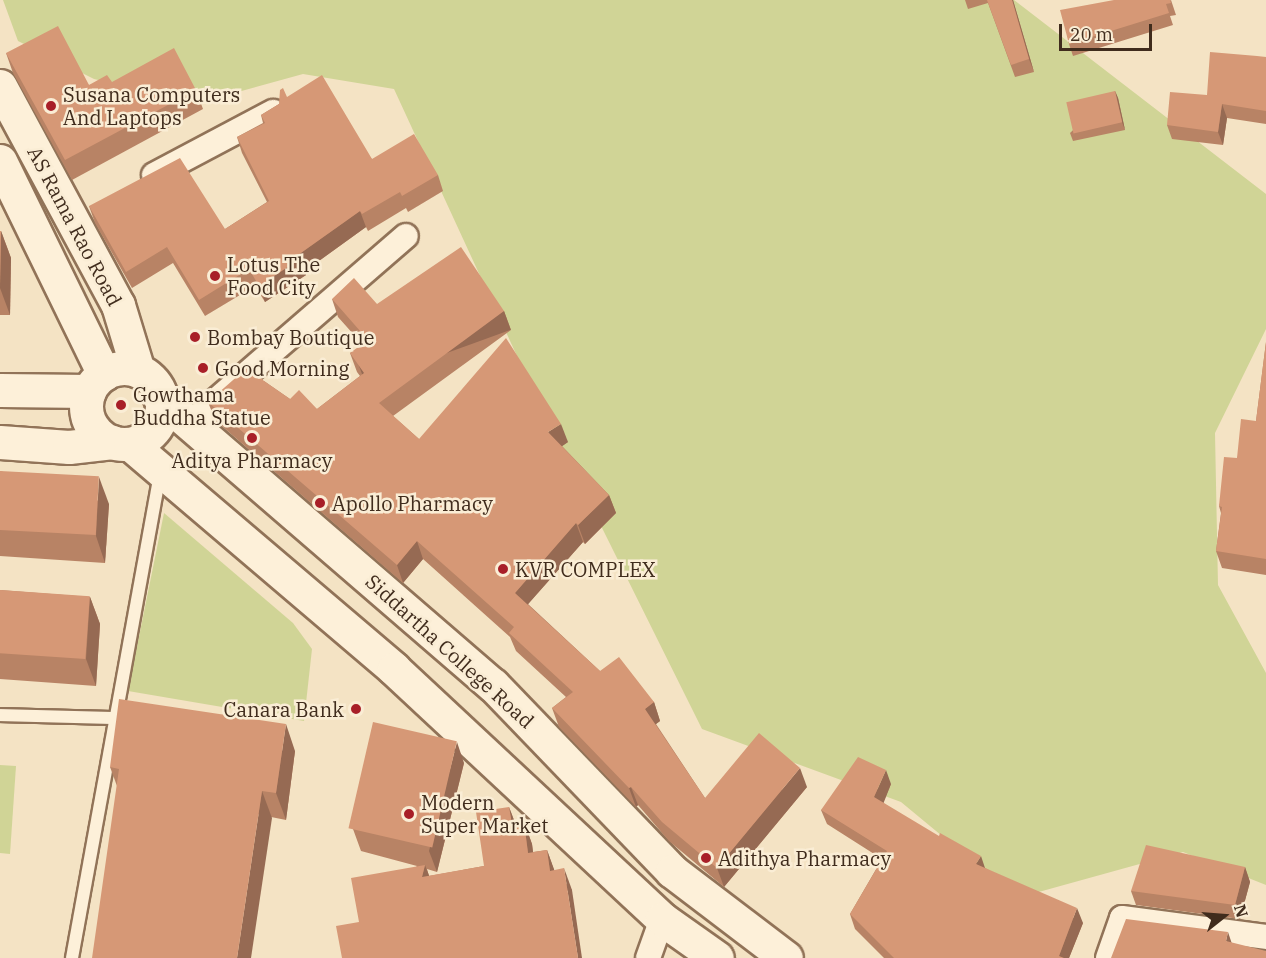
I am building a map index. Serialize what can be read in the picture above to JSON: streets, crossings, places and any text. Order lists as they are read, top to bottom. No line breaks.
{"streets":{"street":["AS Rama Rao Road","Siddartha College Road"]},"crossings":[["AS Rama Rao Road","Siddartha College Road"]],"places":["Susana Computers And Laptops","Lotus The Food City","Bombay Boutique","Good Morning","Gowthama Buddha Statue","Aditya Pharmacy","Apollo Pharmacy","KVR COMPLEX","Canara Bank","Modern Super Market","Adithya Pharmacy"],"scale_bar":"20 m","north":"right"}
